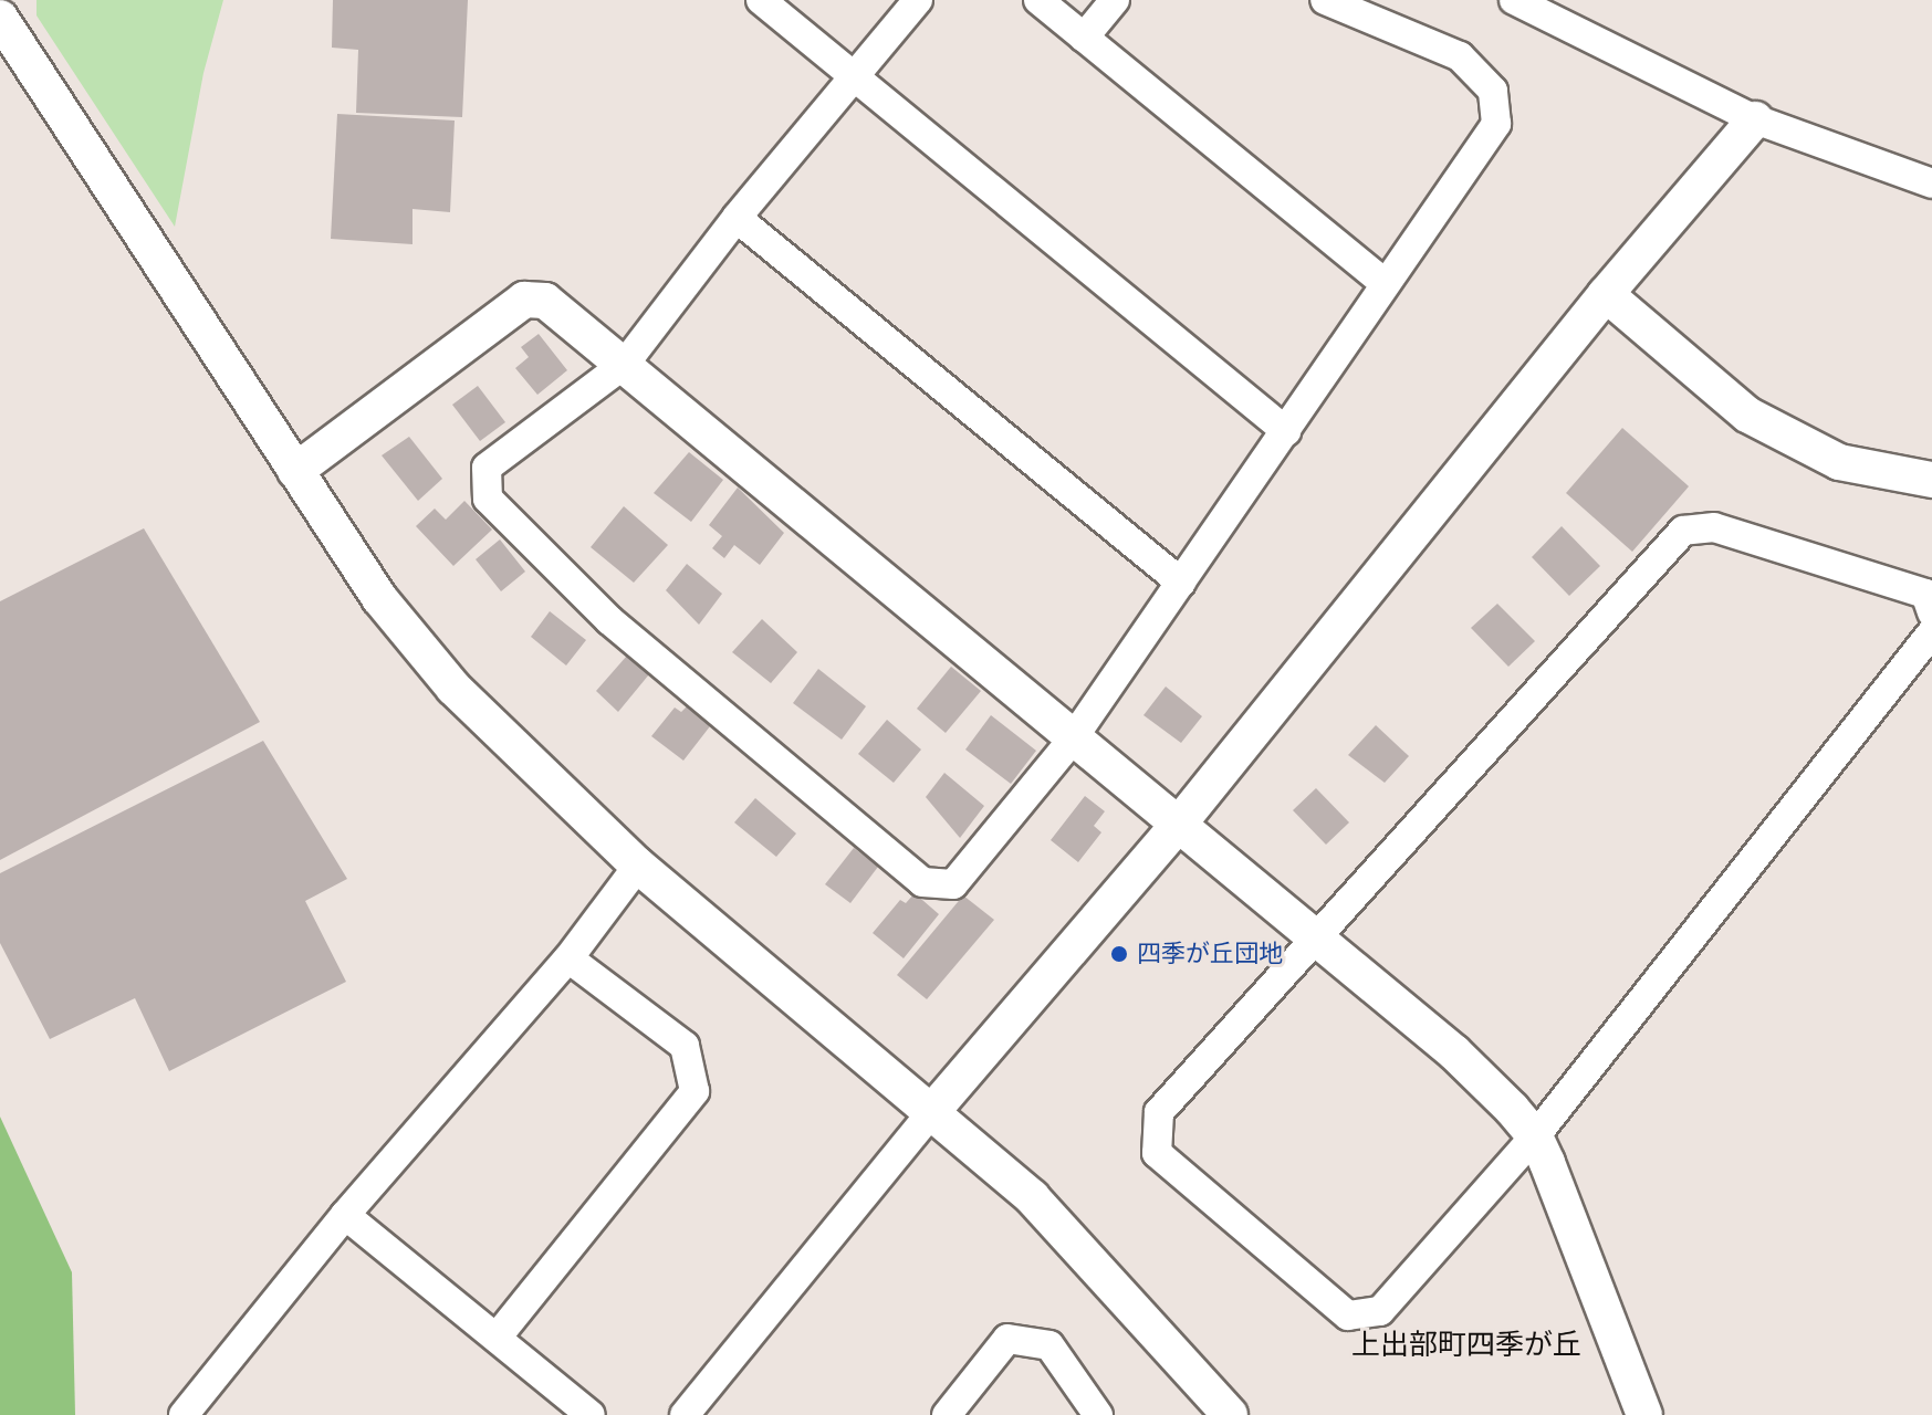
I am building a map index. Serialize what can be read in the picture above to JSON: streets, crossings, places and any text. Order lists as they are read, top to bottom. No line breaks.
{"districts":["上出部町四季が丘"],"places":["四季が丘団地"]}
